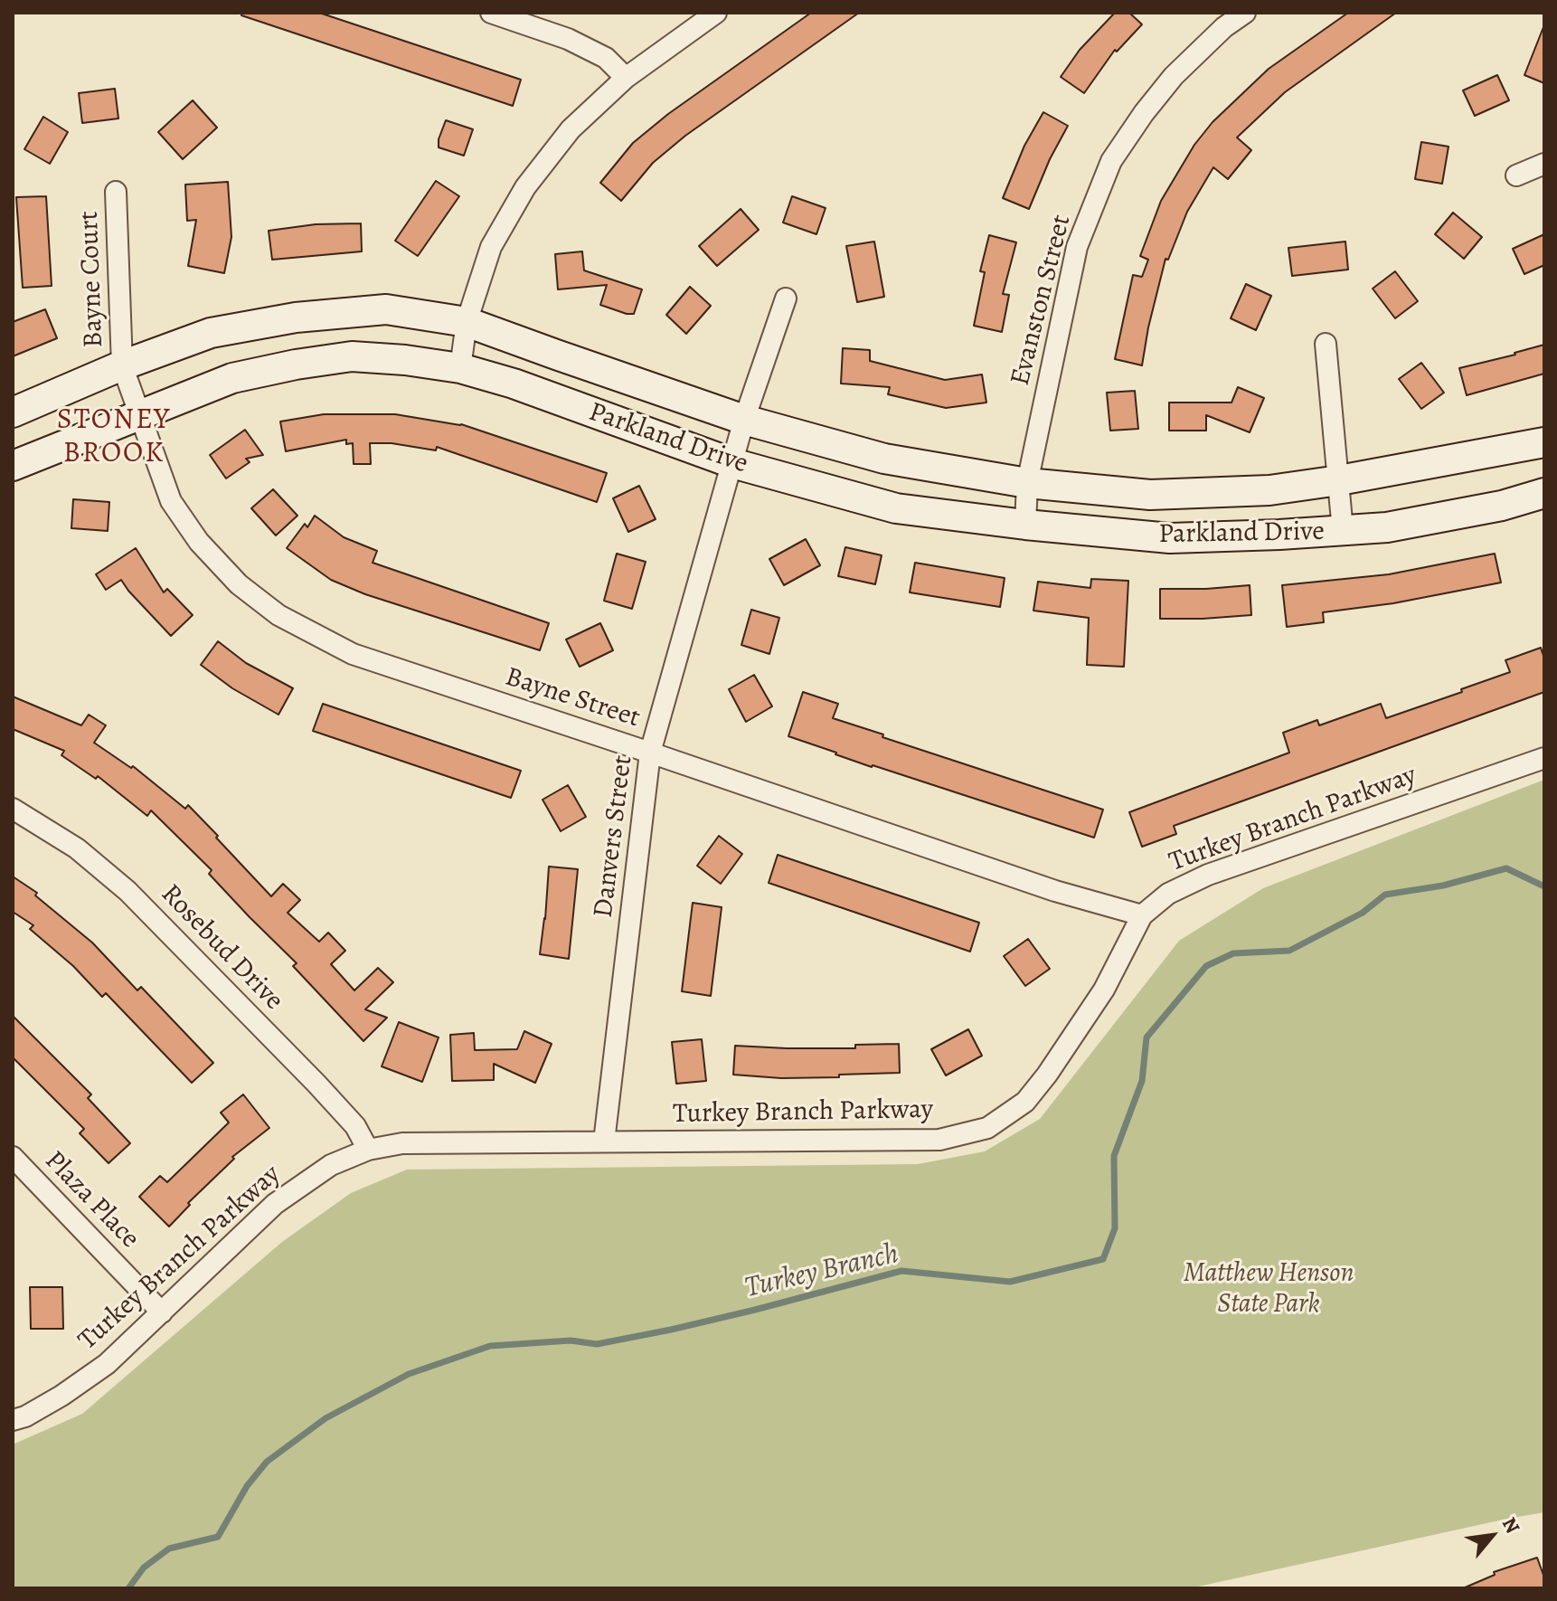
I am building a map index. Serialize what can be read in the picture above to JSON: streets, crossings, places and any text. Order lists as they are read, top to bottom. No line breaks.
{"streets":{"street":["Bayne Court","Evanston Street","Parkland Drive","Bayne Street","Turkey Branch Parkway","Danvers Street","Rosebud Drive","Plaza Place"]},"crossings":[["Bayne Court","Parkland Drive"],["Bayne Court","Bayne Street"],["Evanston Street","Parkland Drive"],["Parkland Drive","Bayne Street"],["Parkland Drive","Danvers Street"],["Bayne Street","Turkey Branch Parkway"],["Bayne Street","Danvers Street"],["Turkey Branch Parkway","Danvers Street"],["Turkey Branch Parkway","Rosebud Drive"],["Turkey Branch Parkway","Plaza Place"]],"districts":["STONEY BROOK"],"water":["Turkey Branch"],"parks":["Matthew Henson State Park"],"north":"top right"}
